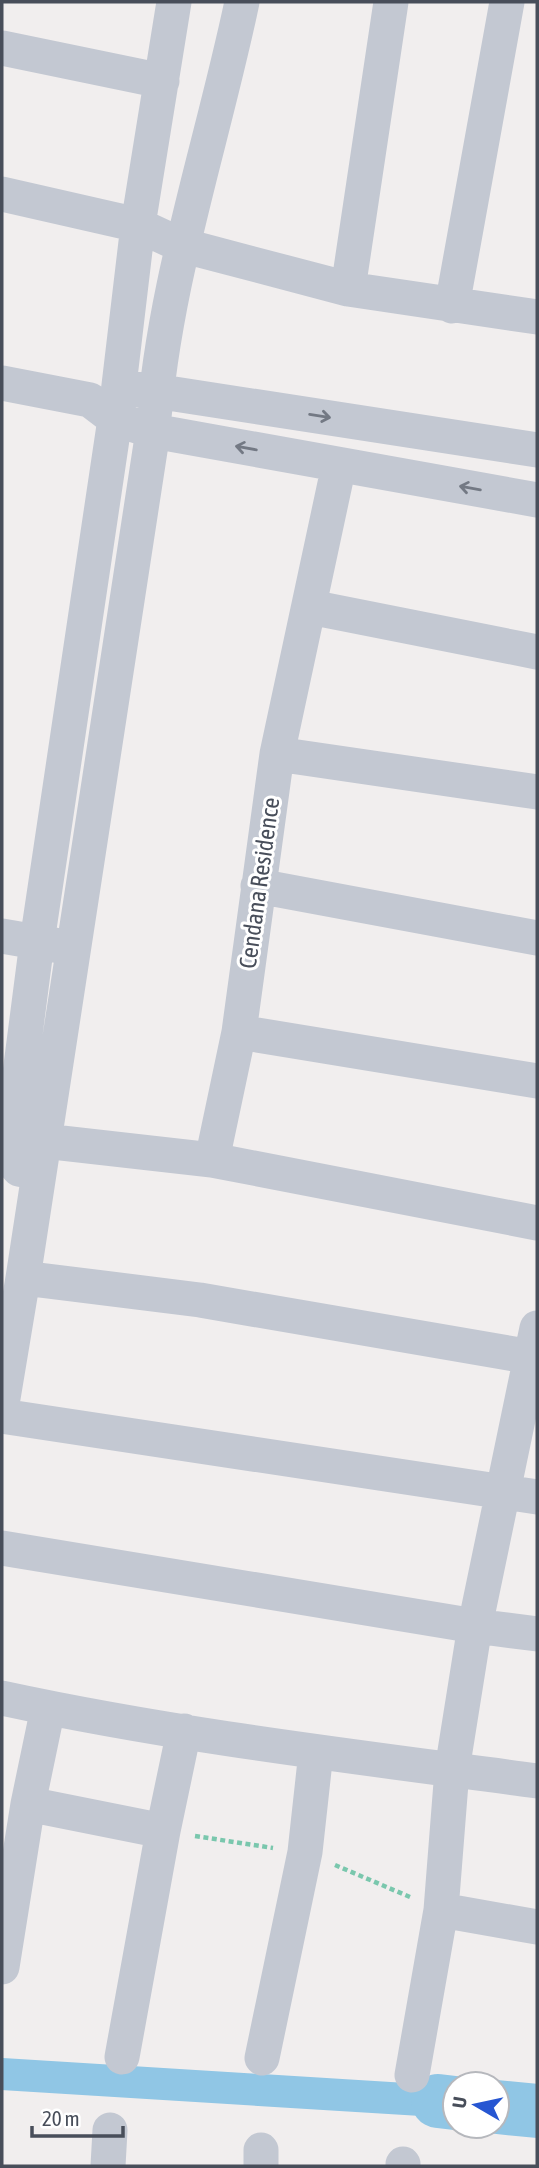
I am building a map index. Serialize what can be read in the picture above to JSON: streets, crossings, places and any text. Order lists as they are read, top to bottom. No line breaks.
{"streets":{"street":["Cendana Residence"]},"scale_bar":"20 m","north":"left"}
